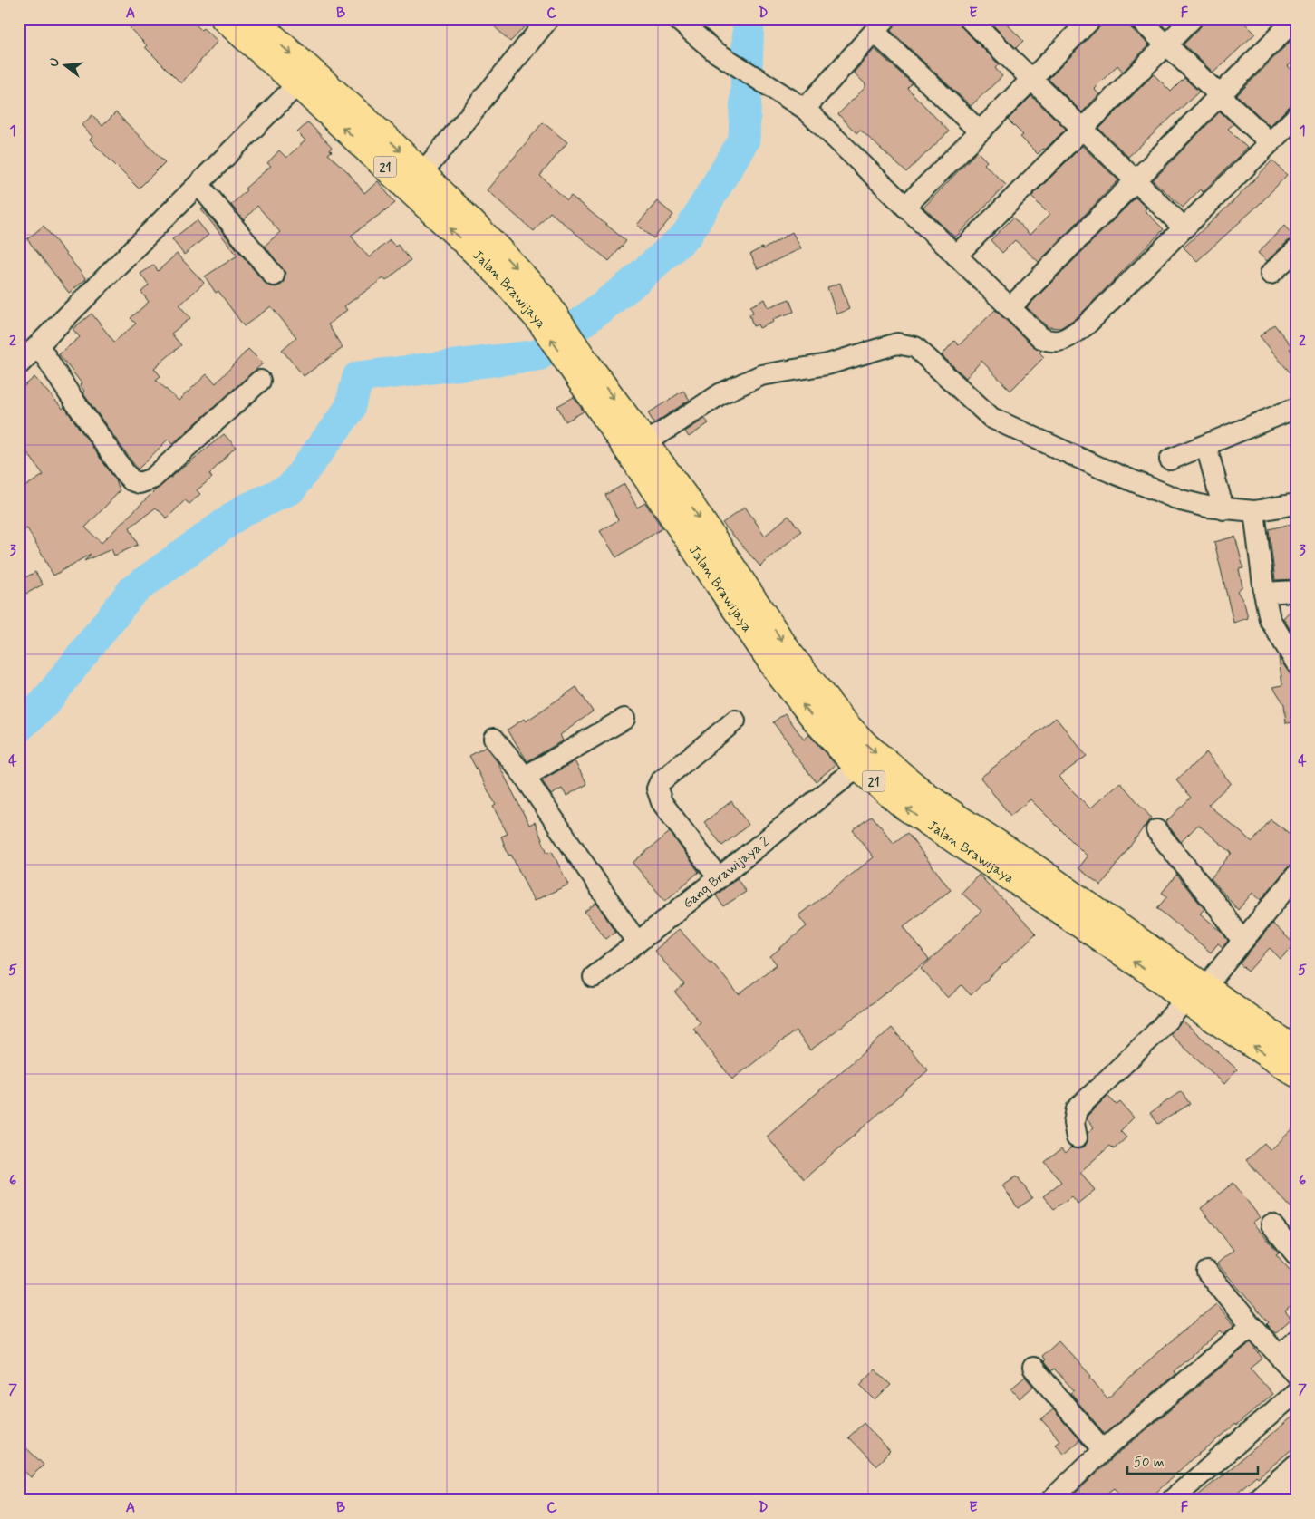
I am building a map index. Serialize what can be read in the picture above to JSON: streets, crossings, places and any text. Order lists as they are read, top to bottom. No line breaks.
{"streets":{"highway":["21","Jalan Brawijaya"],"street":["Gang Brawijaya 2"]},"crossings":[["Jalan Brawijaya","Gang Brawijaya 2"]],"scale_bar":"50 m","north":"left","grid":{"columns":["A","B","C","D","E","F"],"rows":["1","2","3","4","5","6","7"]}}
